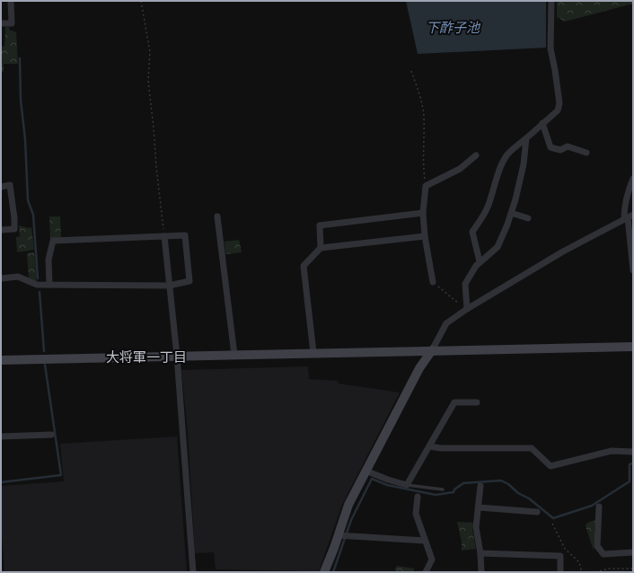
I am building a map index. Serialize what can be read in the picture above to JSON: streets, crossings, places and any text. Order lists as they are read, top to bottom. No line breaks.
{"districts":["大将軍一丁目"],"water":["下酢子池"]}
